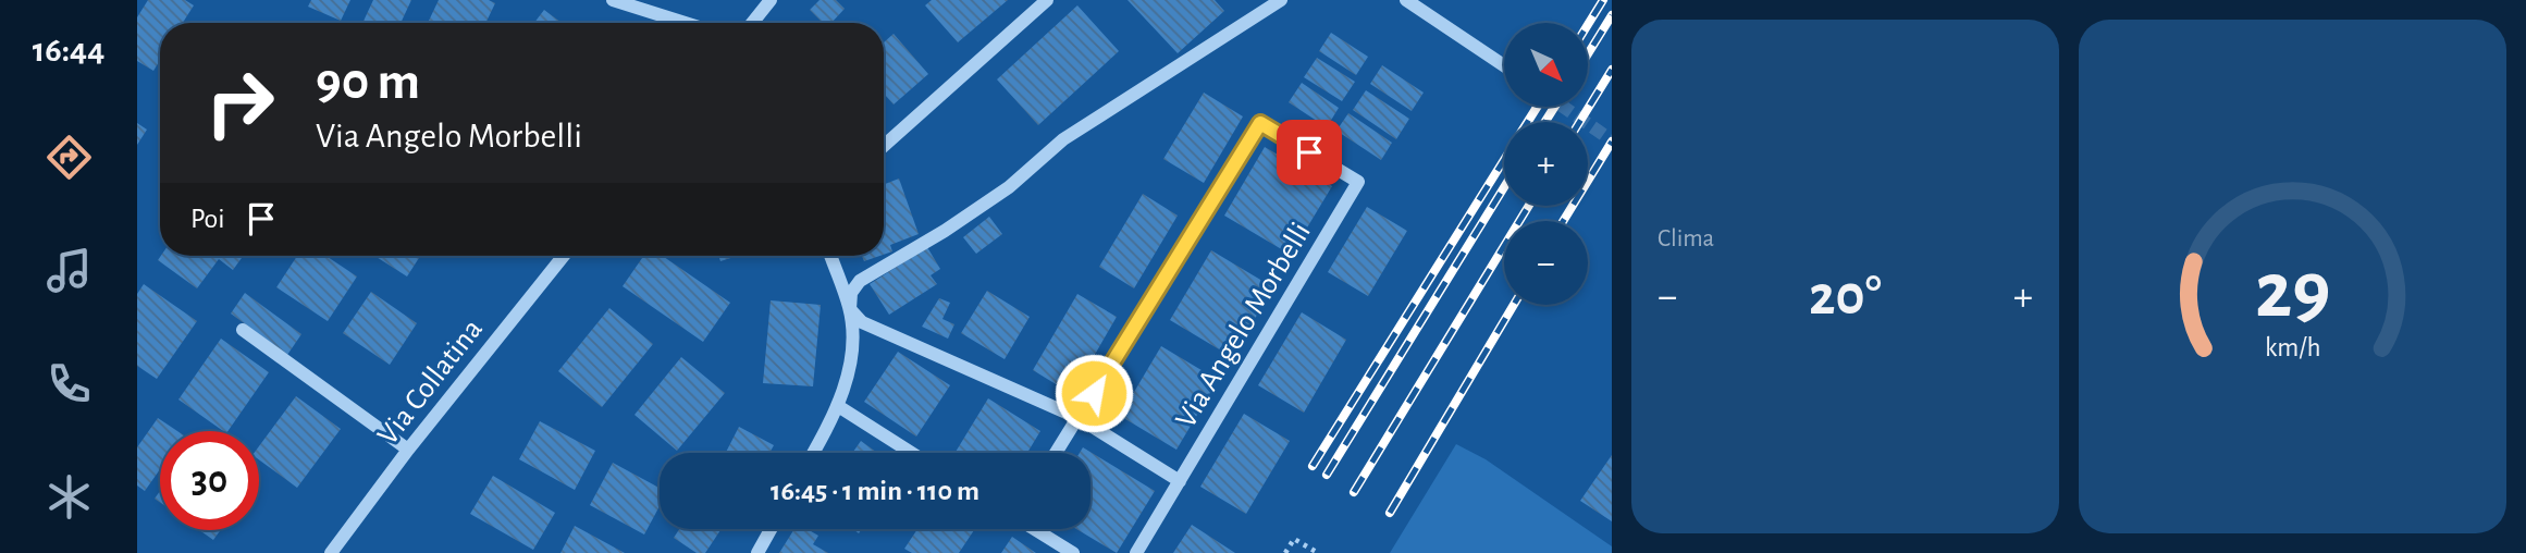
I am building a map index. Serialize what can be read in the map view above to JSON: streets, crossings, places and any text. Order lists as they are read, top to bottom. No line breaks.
{"streets":{"street":["Via Angelo Morbelli","Via Collatina"]},"north":"bottom right","page":{"tabs":"16:44","tile":"Clima","map_buttons":["+","−"],"turn":["90 m","Via Angelo Morbelli"],"then":"Poi","heat":["−","20°","+"],"limit":"30","trip":"16:45 · 1 min · 110 m","gauge":["29","km/h"]}}
